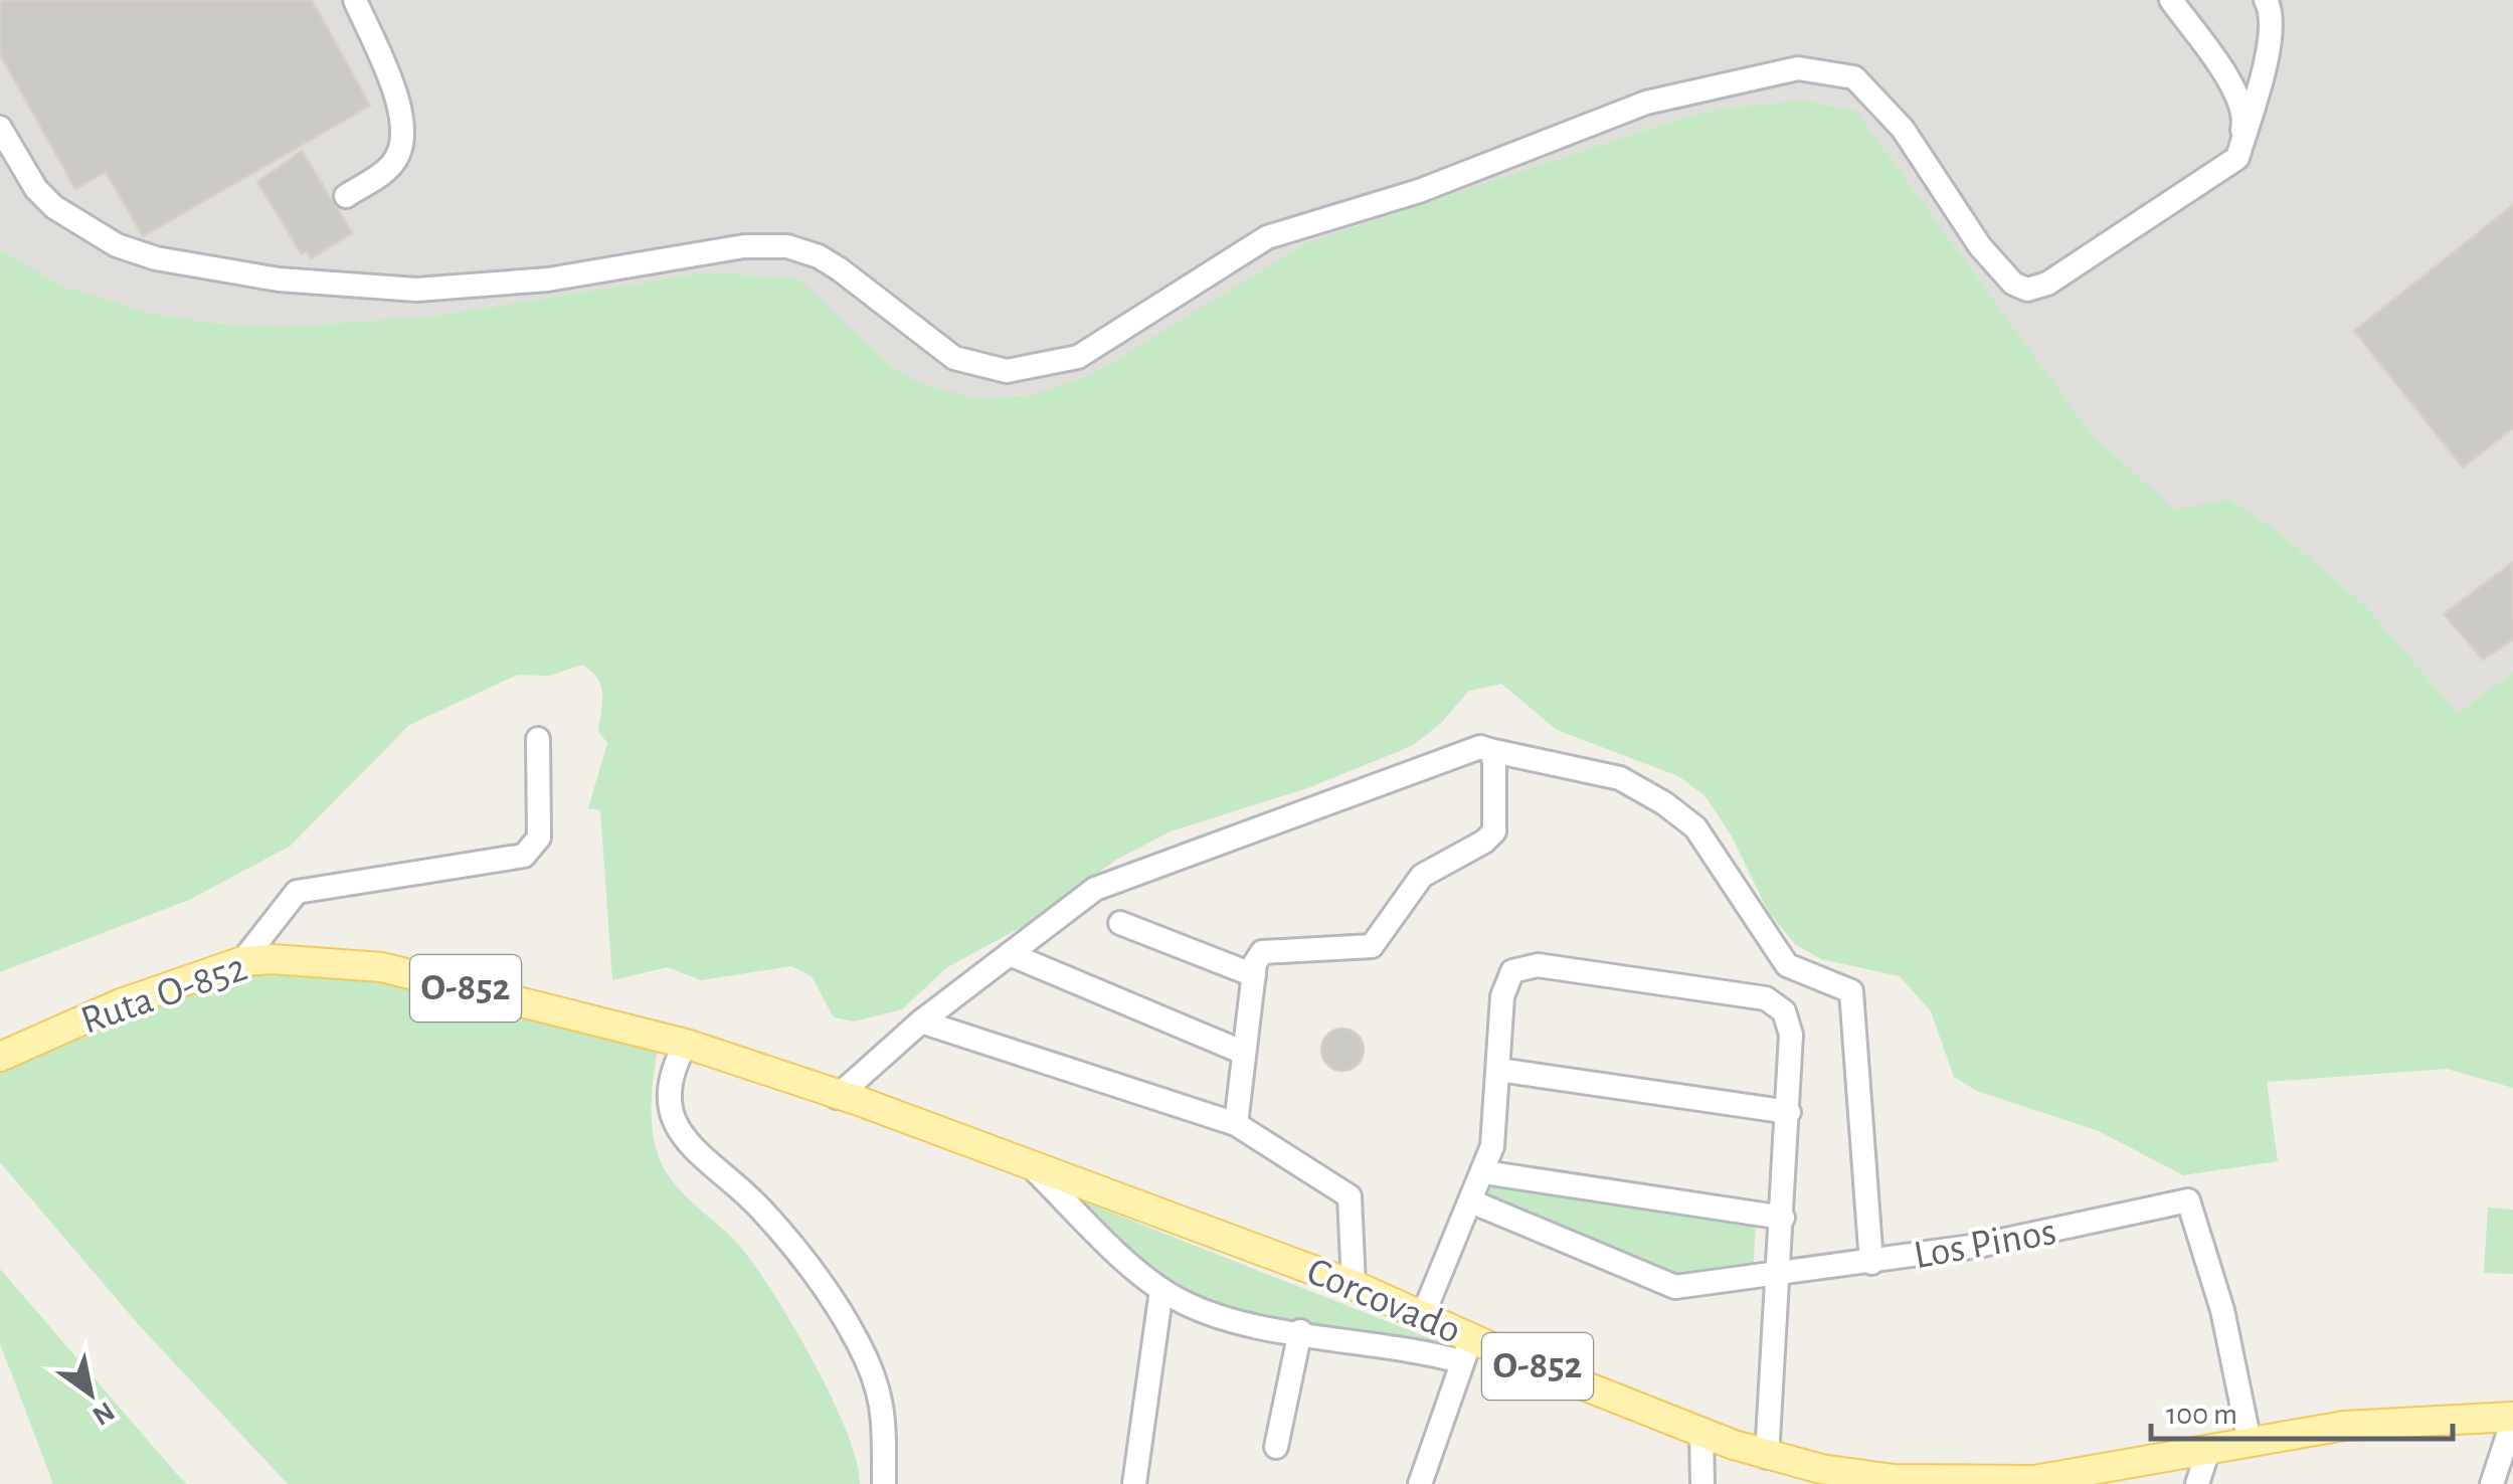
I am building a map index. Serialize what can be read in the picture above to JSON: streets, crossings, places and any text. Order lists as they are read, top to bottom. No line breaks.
{"streets":{"main road":["O-852","Ruta O-852","Corcovado"],"street":["Los Pinos"]},"crossings":[["Ruta O-852","Corcovado"],["Los Pinos","Corcovado"]],"scale_bar":"100 m","north":"bottom right"}
